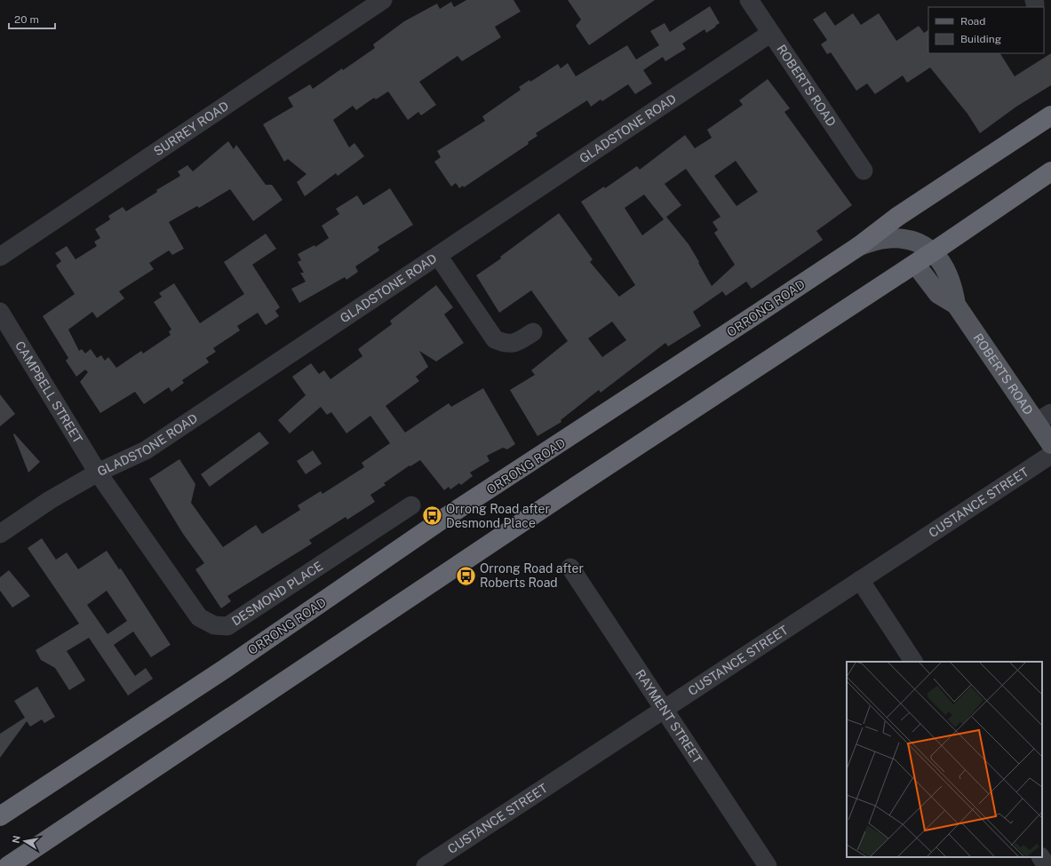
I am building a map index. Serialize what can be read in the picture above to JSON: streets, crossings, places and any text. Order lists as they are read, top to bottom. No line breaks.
{"streets":{"highway":["ORRONG ROAD"],"main road":["ROBERTS ROAD"],"street":["SURREY ROAD","GLADSTONE ROAD","CAMPBELL STREET","CUSTANCE STREET","DESMOND PLACE","RAYMENT STREET"]},"crossings":[["ROBERTS ROAD","GLADSTONE ROAD"],["ROBERTS ROAD","ORRONG ROAD"],["GLADSTONE ROAD","CAMPBELL STREET"],["GLADSTONE ROAD","DESMOND PLACE"],["CAMPBELL STREET","DESMOND PLACE"],["CUSTANCE STREET","RAYMENT STREET"]],"places":{"bus stop":["Orrong Road after Desmond Place","Orrong Road after Roberts Road"]},"legend":["Road","Building"],"scale_bar":"20 m","north":"left"}
